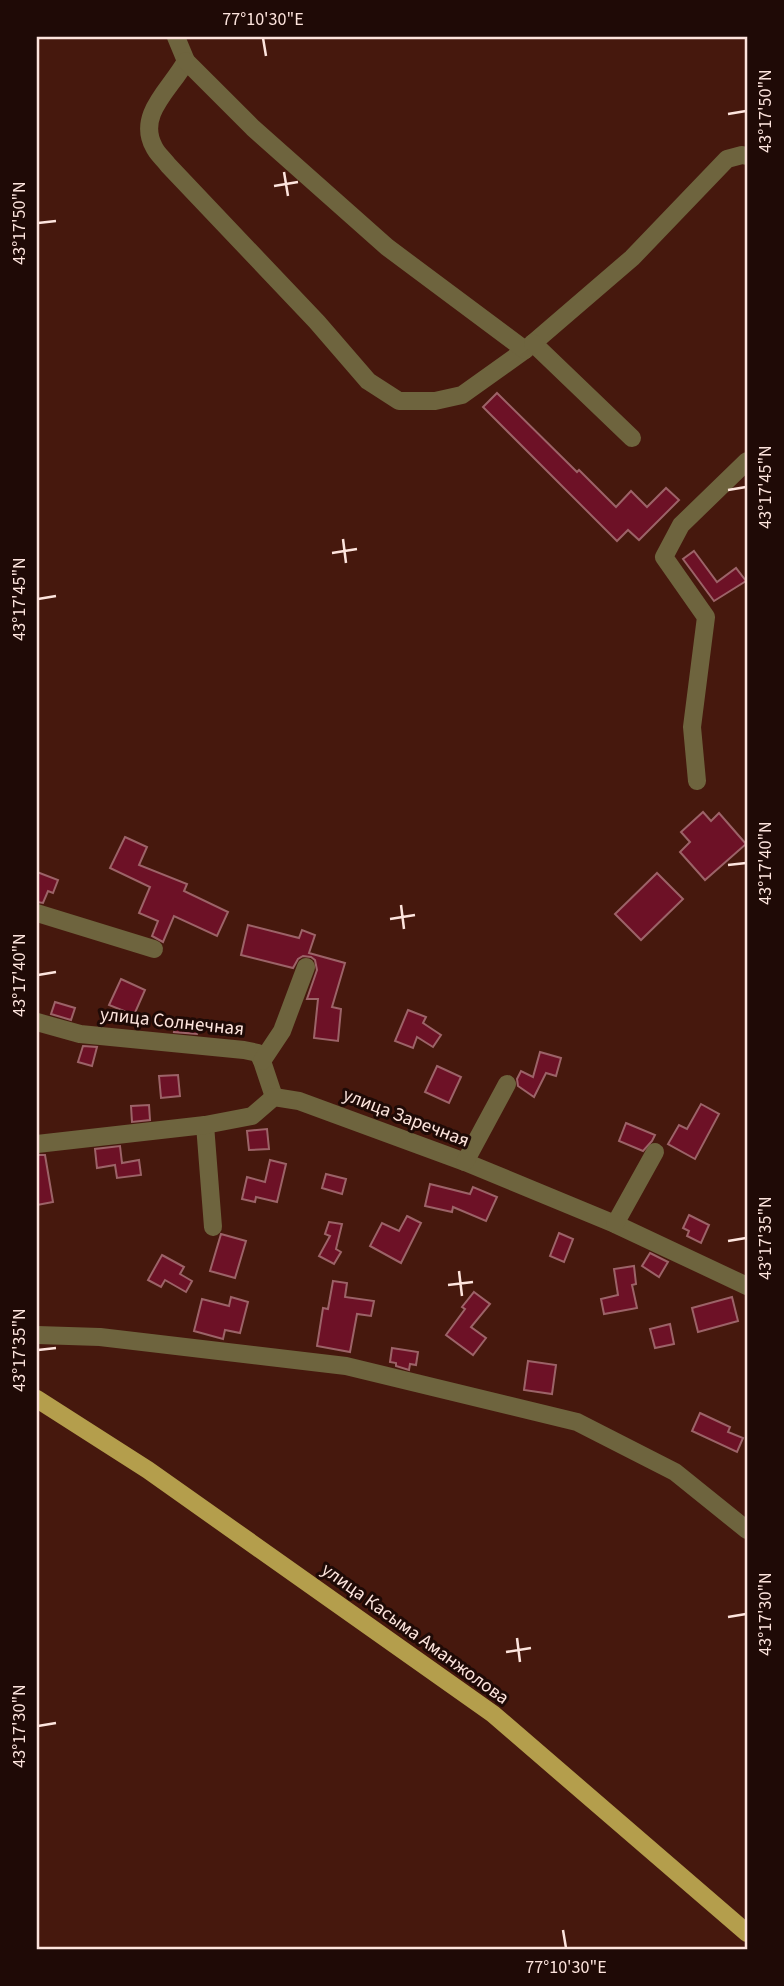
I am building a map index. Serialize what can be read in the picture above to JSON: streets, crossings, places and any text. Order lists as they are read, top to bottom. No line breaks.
{"streets":{"main road":["улица Касыма Аманжолова"],"street":["улица Солнечная","улица Заречная"]},"crossings":[["улица Солнечная","улица Заречная"]],"coordinates":["77°10'30\"E","43°17'50\"N","43°17'45\"N","43°17'40\"N","43°17'35\"N","43°17'30\"N"]}
